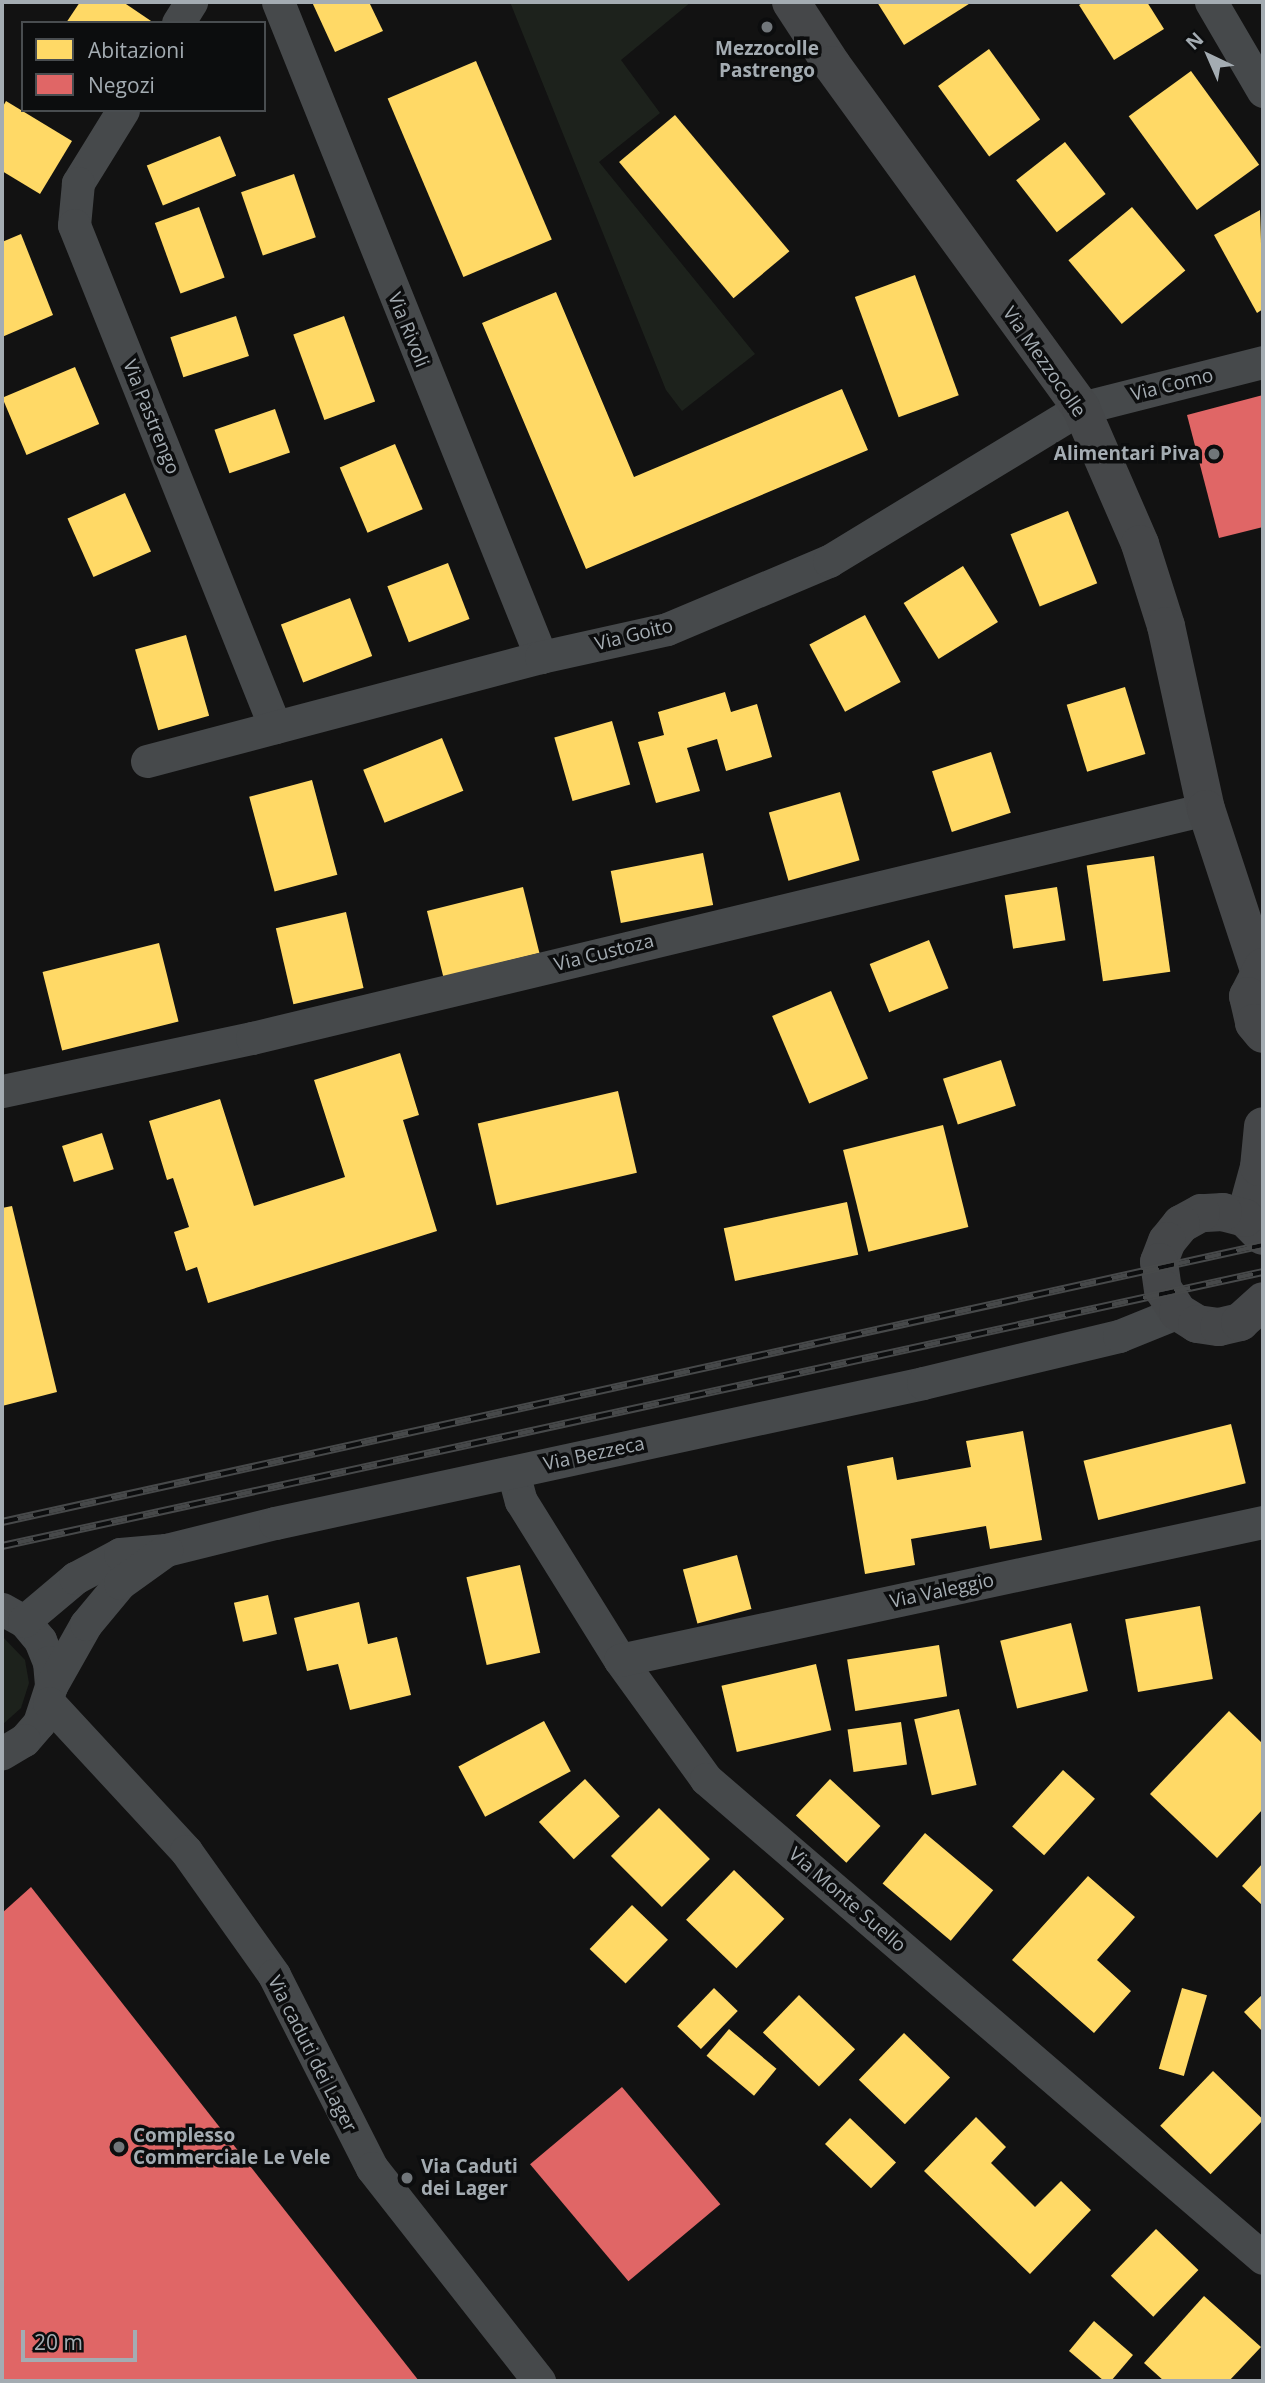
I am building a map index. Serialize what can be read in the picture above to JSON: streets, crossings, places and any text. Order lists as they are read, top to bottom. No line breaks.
{"streets":{"street":["Via Rivoli","Via Mezzocolle","Via Como","Via Pastrengo","Via Goito","Via Custoza","Via Bezzeca","Via Valeggio","Via Monte Suello","Via caduti dei Lager"]},"crossings":[["Via Rivoli","Via Goito"],["Via Mezzocolle","Via Como"],["Via Mezzocolle","Via Goito"],["Via Mezzocolle","Via Custoza"],["Via Como","Via Goito"],["Via Pastrengo","Via Goito"],["Via Bezzeca","Via Monte Suello"],["Via Bezzeca","Via caduti dei Lager"],["Via Valeggio","Via Monte Suello"]],"places":["Mezzocolle Pastrengo","Alimentari Piva","Complesso Commerciale Le Vele","Via Caduti dei Lager"],"legend":["Abitazioni","Negozi"],"scale_bar":"20 m","north":"top left"}
